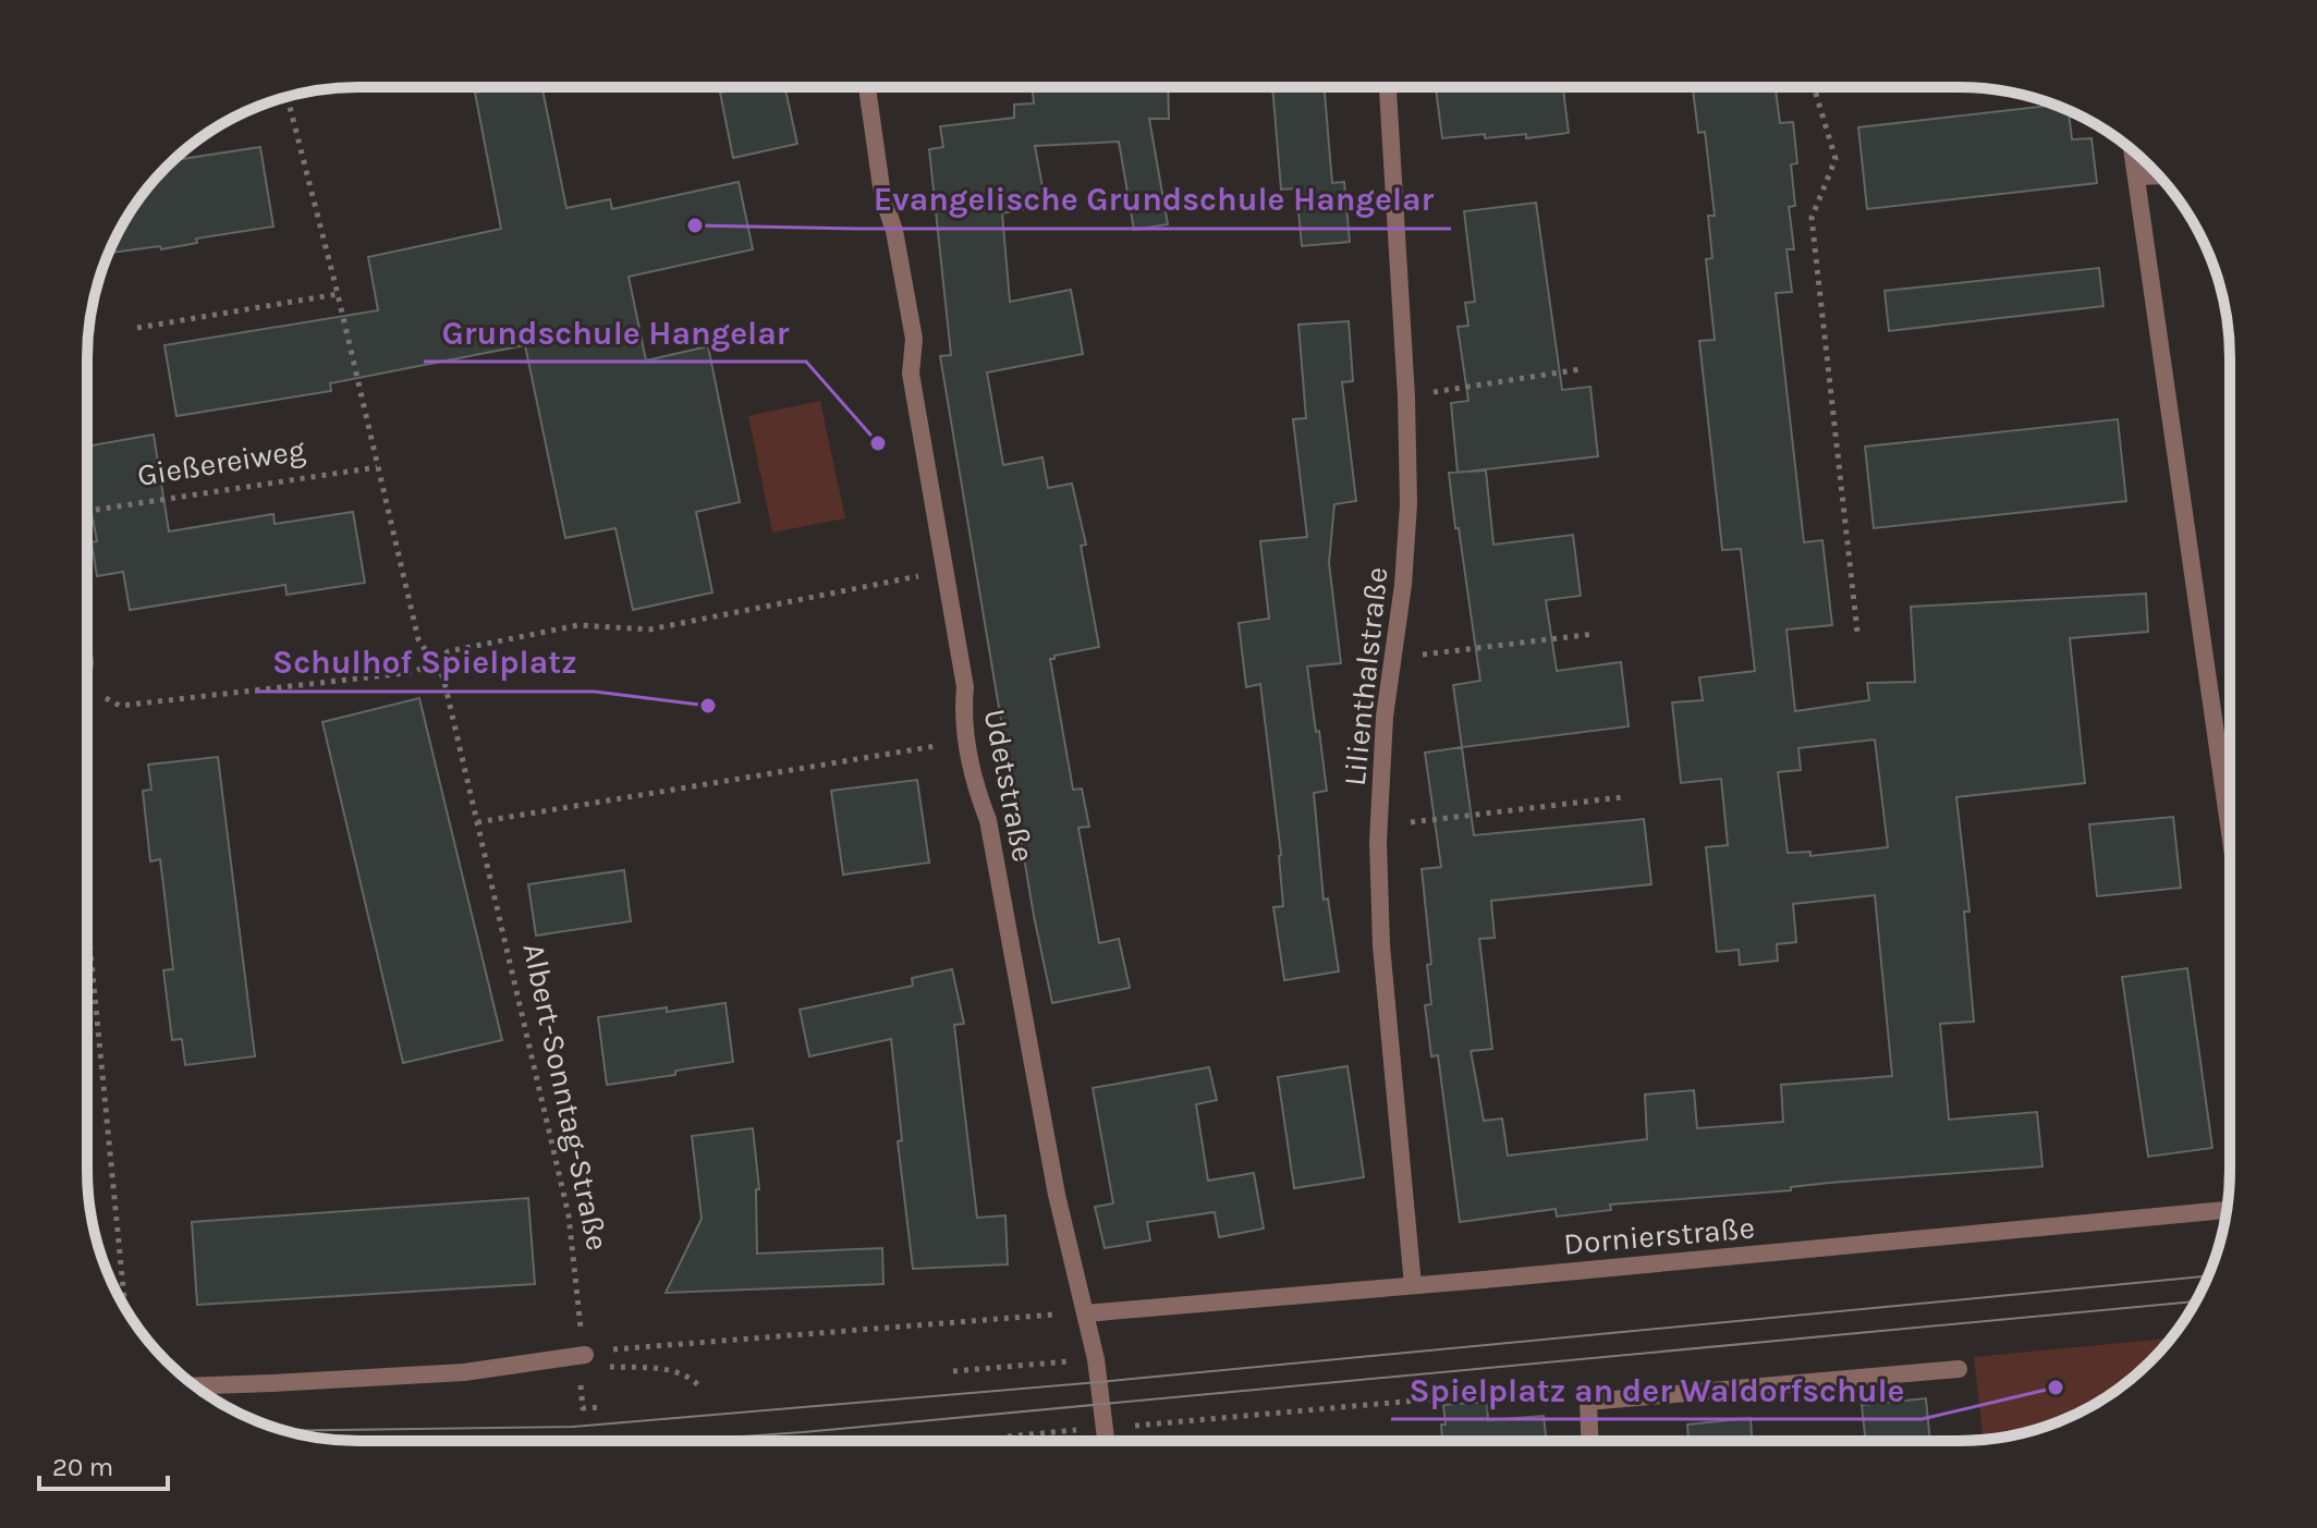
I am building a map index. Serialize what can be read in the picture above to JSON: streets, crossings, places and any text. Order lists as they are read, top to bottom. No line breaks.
{"streets":{"street":["Lilienthalstraße","Udetstraße","Dornierstraße"],"path":["Gießereiweg","Albert-Sonntag-Straße"]},"crossings":[["Gießereiweg","Albert-Sonntag-Straße"],["Lilienthalstraße","Dornierstraße"],["Udetstraße","Dornierstraße"]],"places":["Evangelische Grundschule Hangelar","Grundschule Hangelar","Schulhof Spielplatz","Spielplatz an der Waldorfschule"],"scale_bar":"20 m"}
